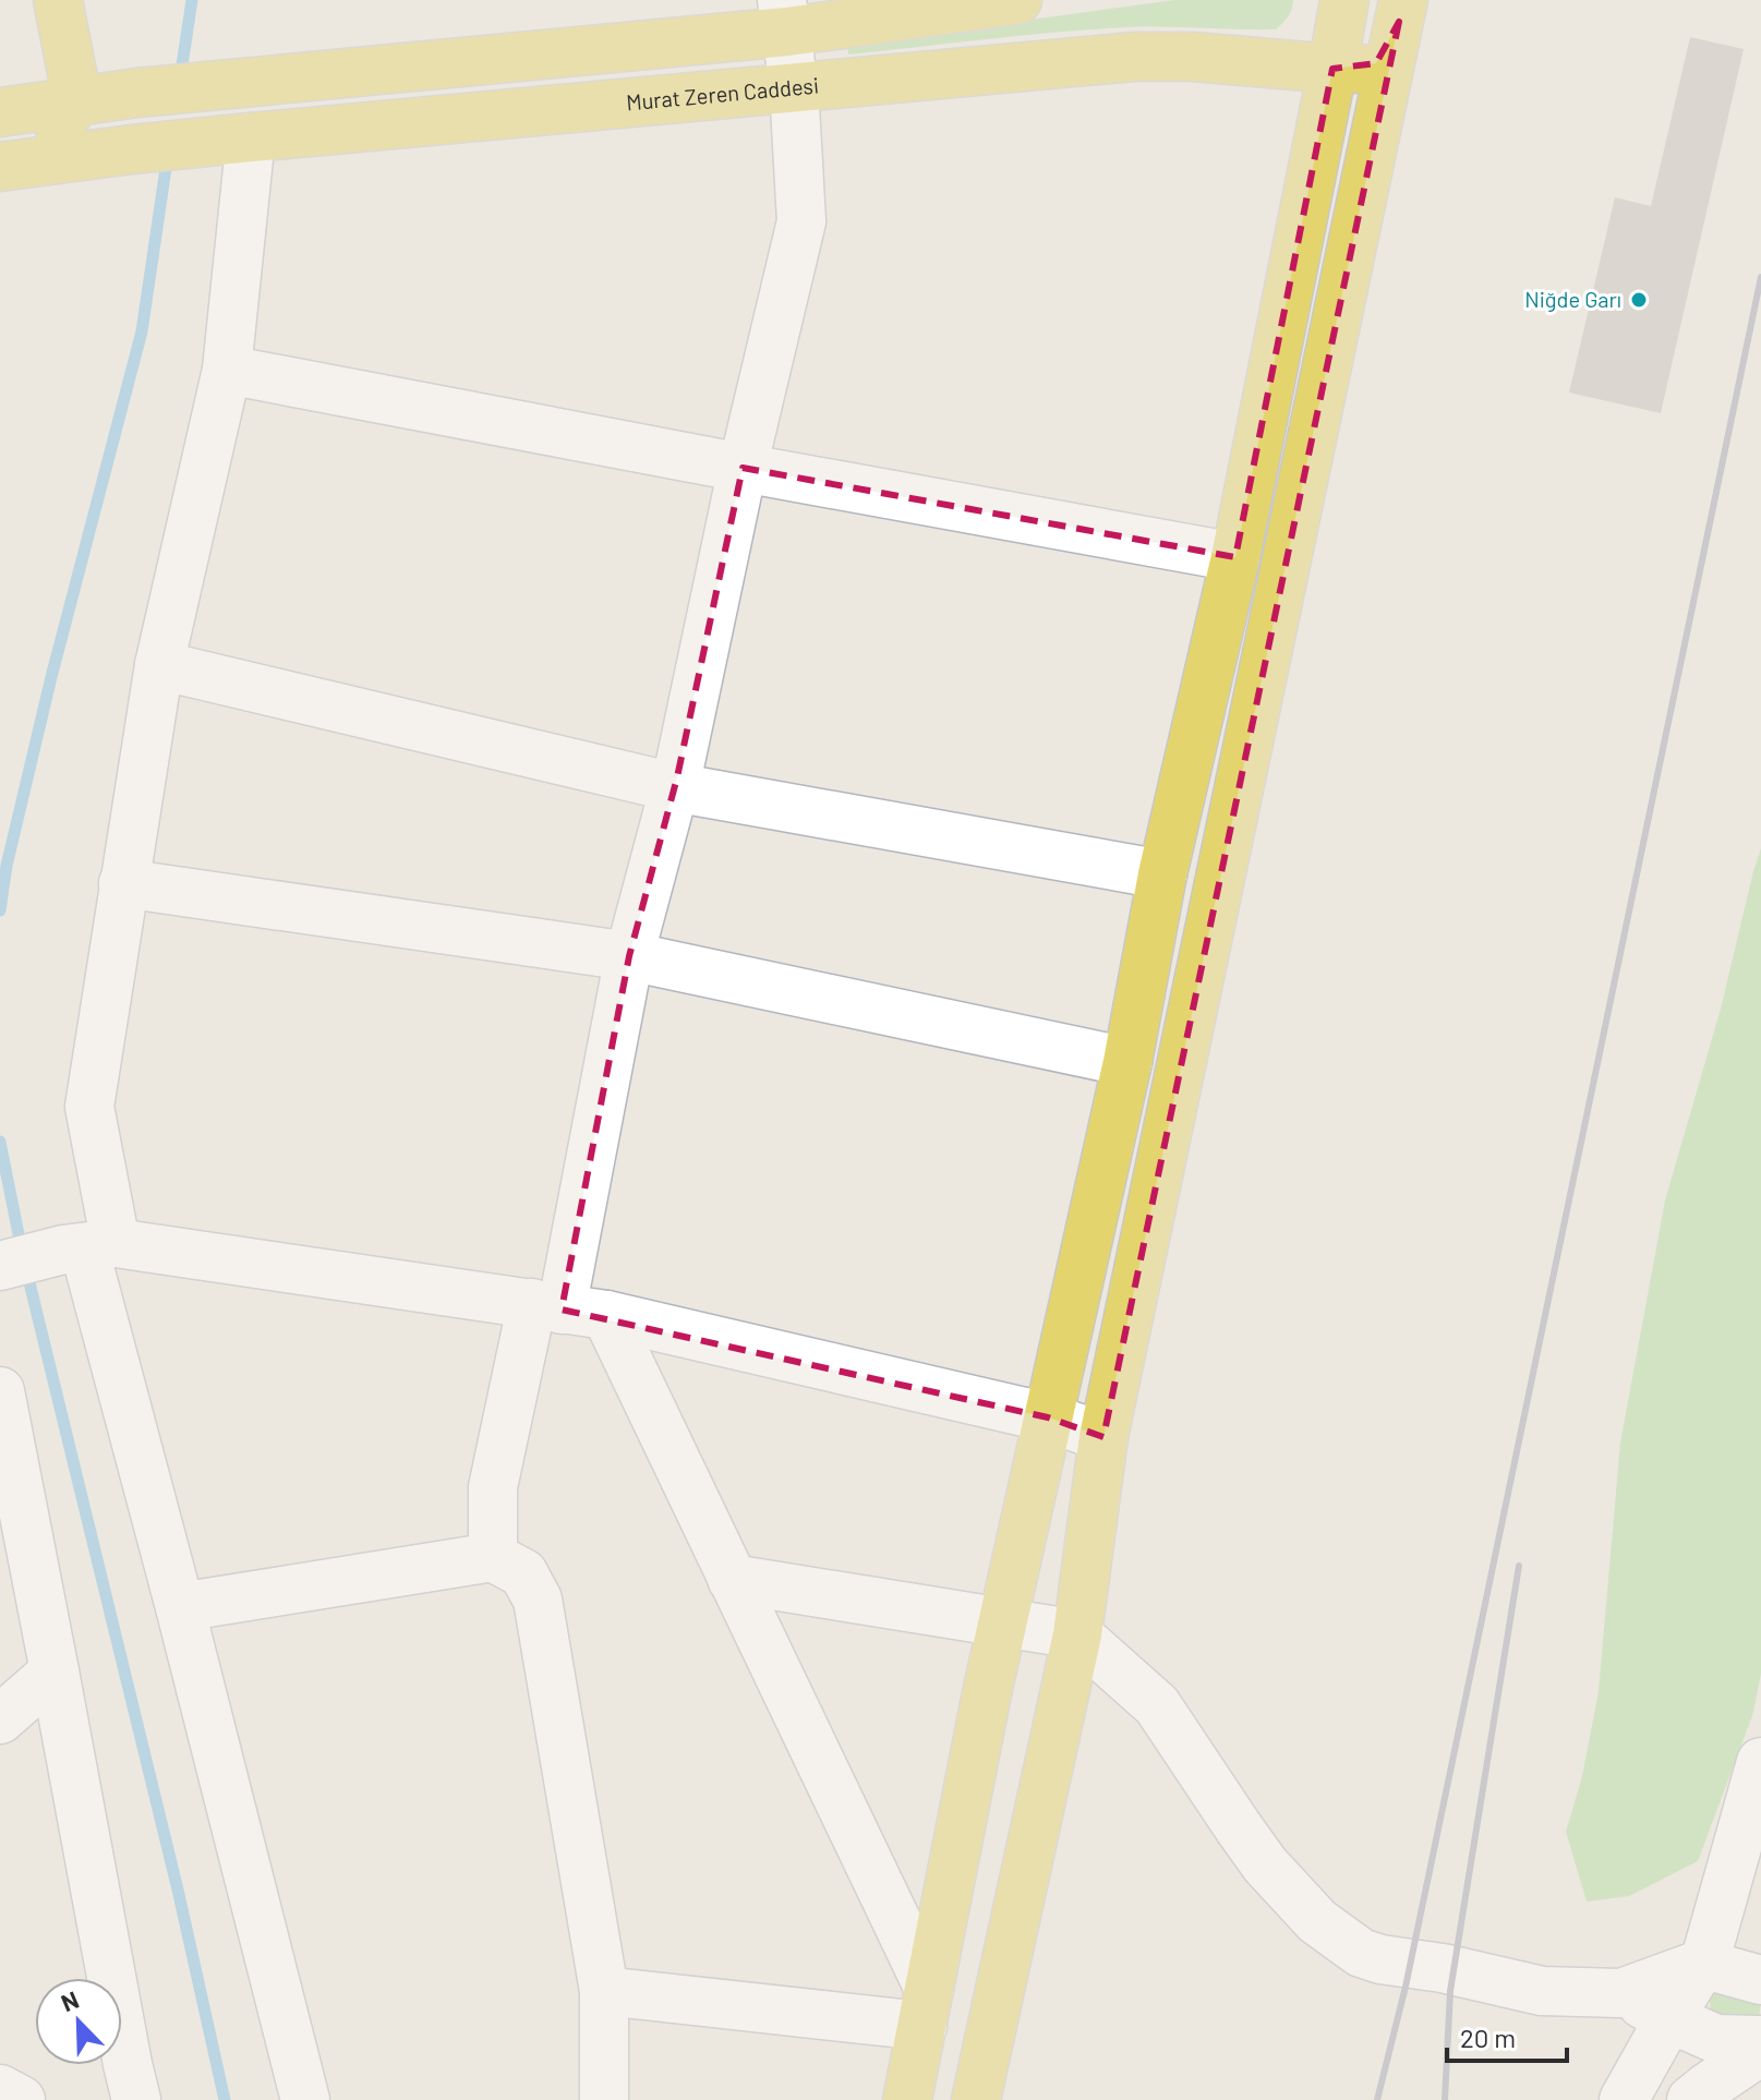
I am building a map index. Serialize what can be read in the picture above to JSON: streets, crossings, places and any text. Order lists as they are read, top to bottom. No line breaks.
{"streets":{"main road":["Murat Zeren Caddesi"]},"places":["Niğde Garı"],"scale_bar":"20 m","north":"top left"}
